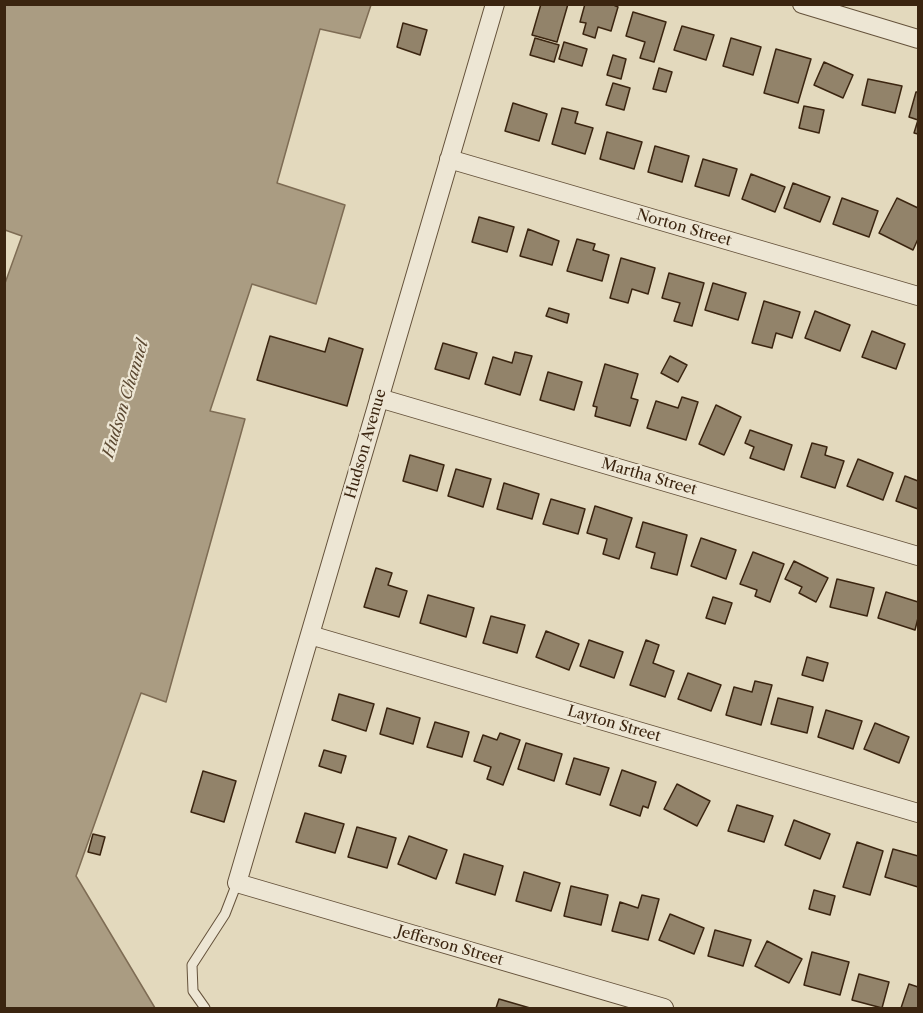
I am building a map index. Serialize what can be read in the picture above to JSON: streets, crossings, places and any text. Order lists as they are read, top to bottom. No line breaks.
{"streets":{"street":["Norton Street","Hudson Avenue","Martha Street","Layton Street","Jefferson Street"]},"crossings":[["Norton Street","Hudson Avenue"],["Hudson Avenue","Martha Street"],["Hudson Avenue","Layton Street"],["Hudson Avenue","Jefferson Street"]],"water":["Hudson Channel"]}
